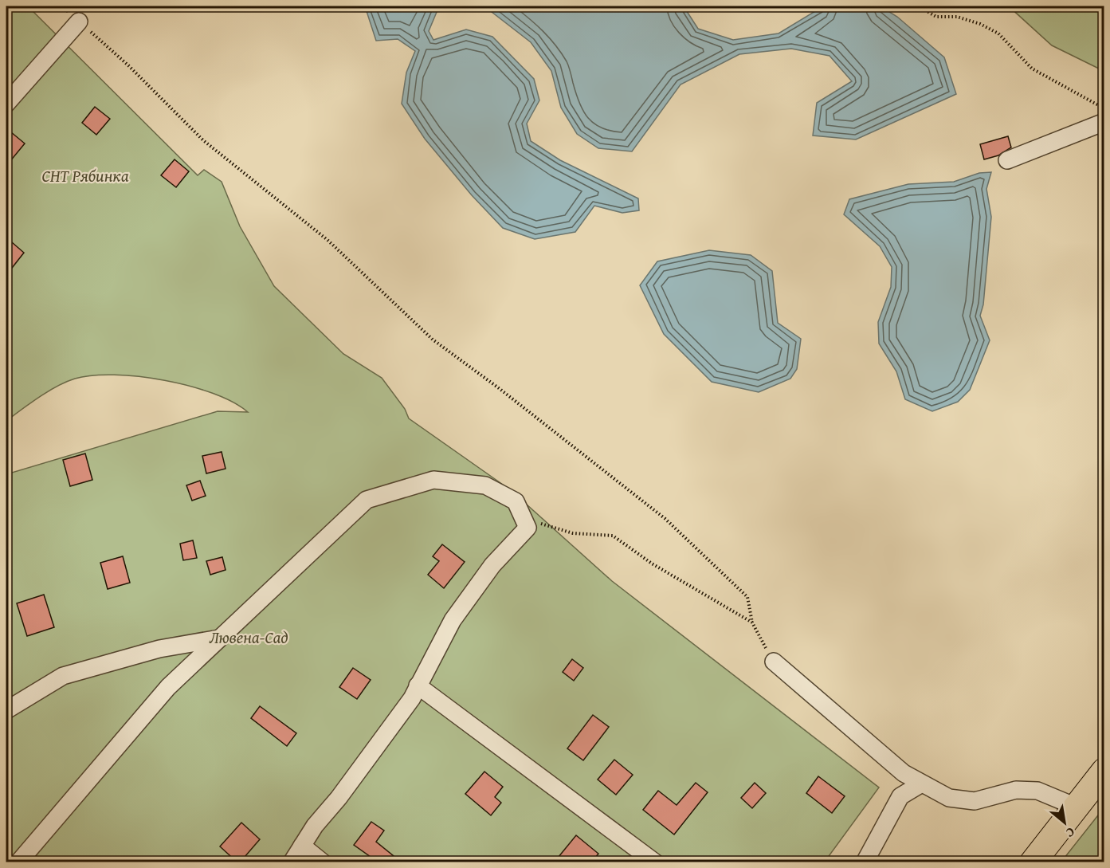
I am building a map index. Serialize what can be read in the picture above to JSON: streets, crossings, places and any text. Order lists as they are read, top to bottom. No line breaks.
{"parks":["СНТ Рябинка","Лювена-Сад"],"north":"bottom right"}
